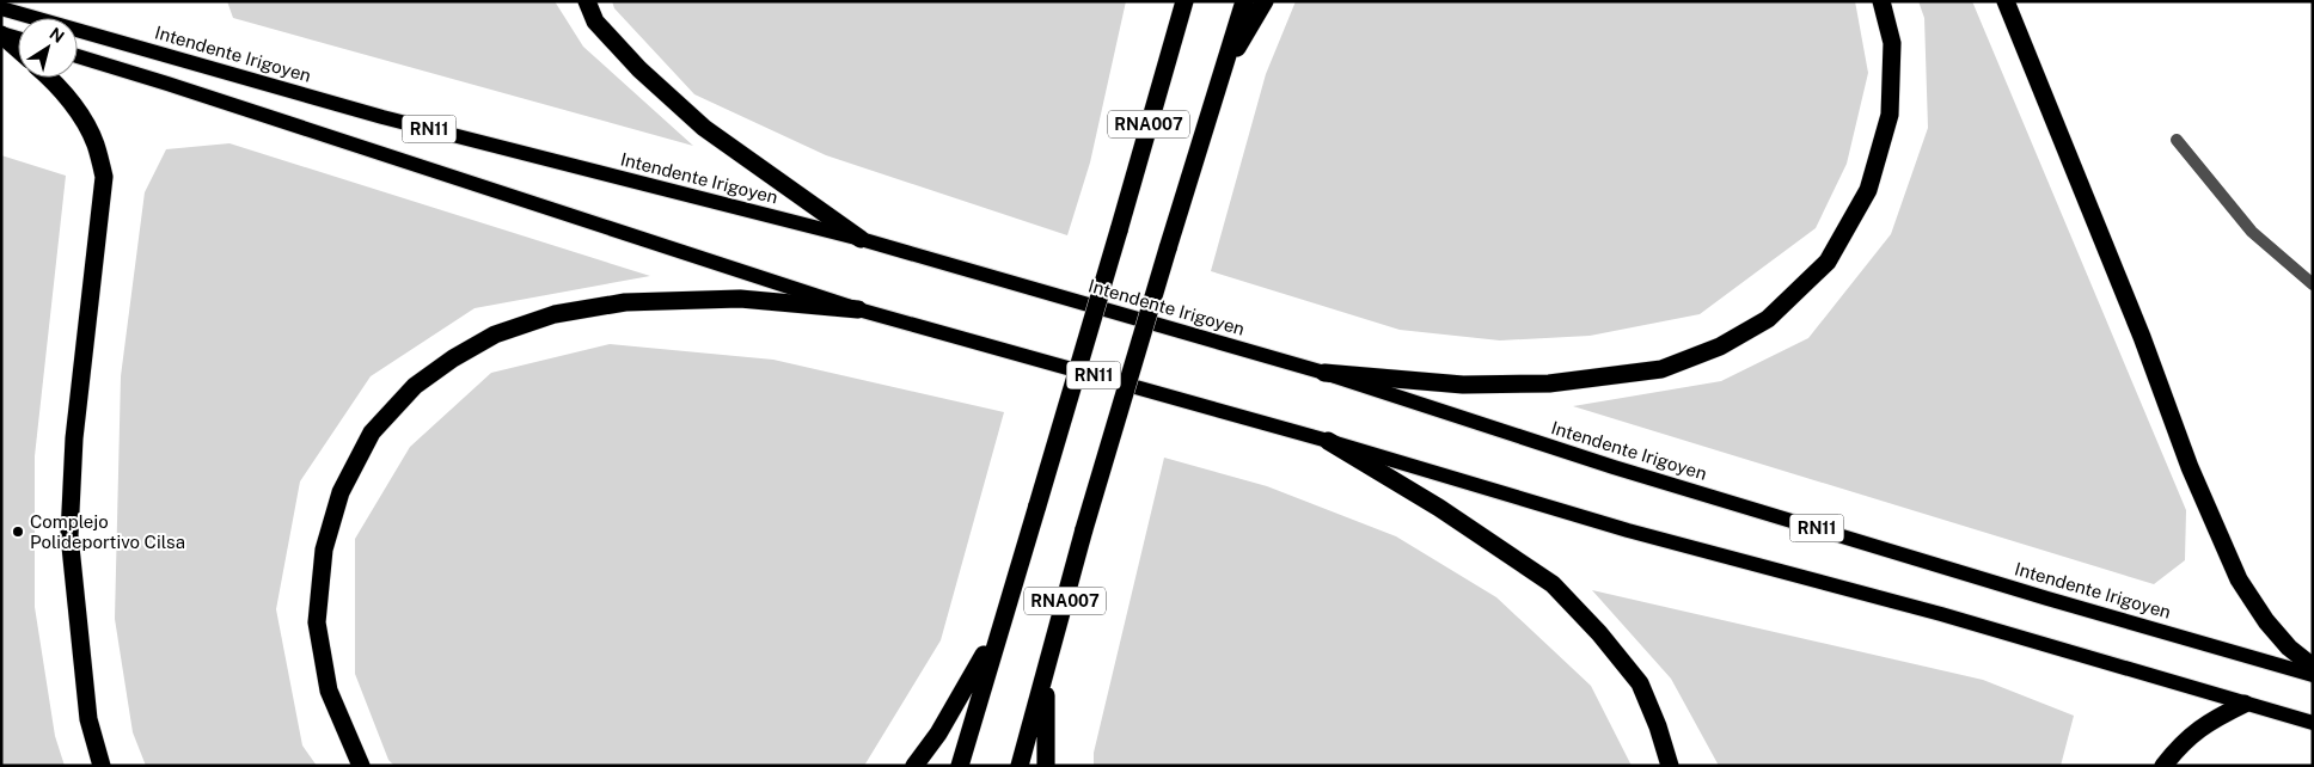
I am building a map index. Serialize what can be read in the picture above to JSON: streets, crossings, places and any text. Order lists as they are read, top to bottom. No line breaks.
{"streets":{"highway":["RNA007"],"main road":["Intendente Irigoyen","RN11"]},"places":["Complejo Polideportivo Cilsa"],"north":"top right"}
